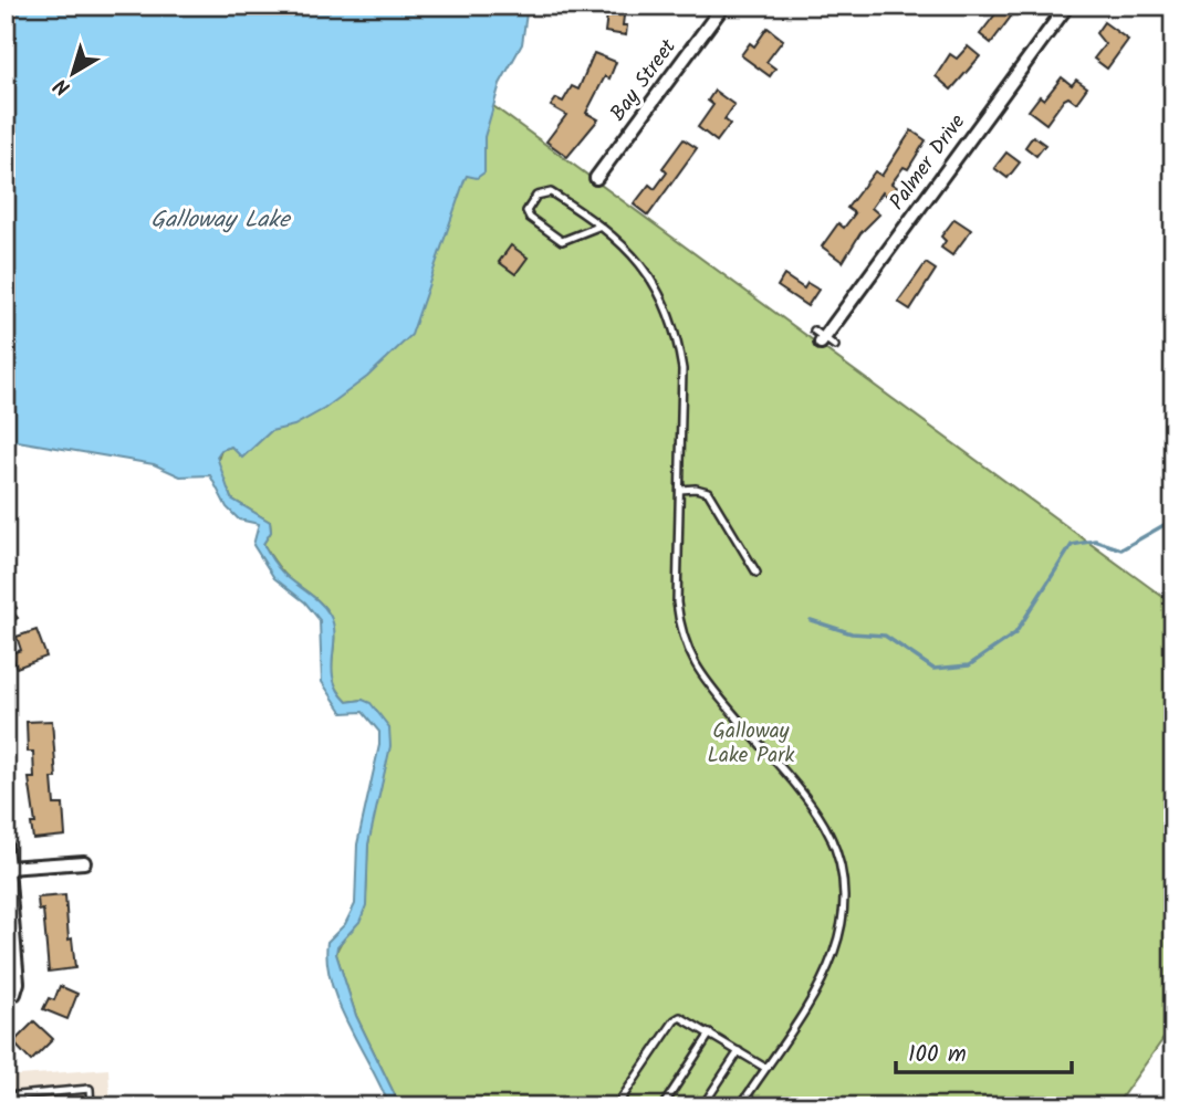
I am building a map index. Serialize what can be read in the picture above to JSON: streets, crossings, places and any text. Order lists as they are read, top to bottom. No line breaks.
{"streets":{"street":["Bay Street","Palmer Drive"]},"water":["Galloway Lake"],"parks":["Galloway Lake Park"],"scale_bar":"100 m","north":"bottom left"}
